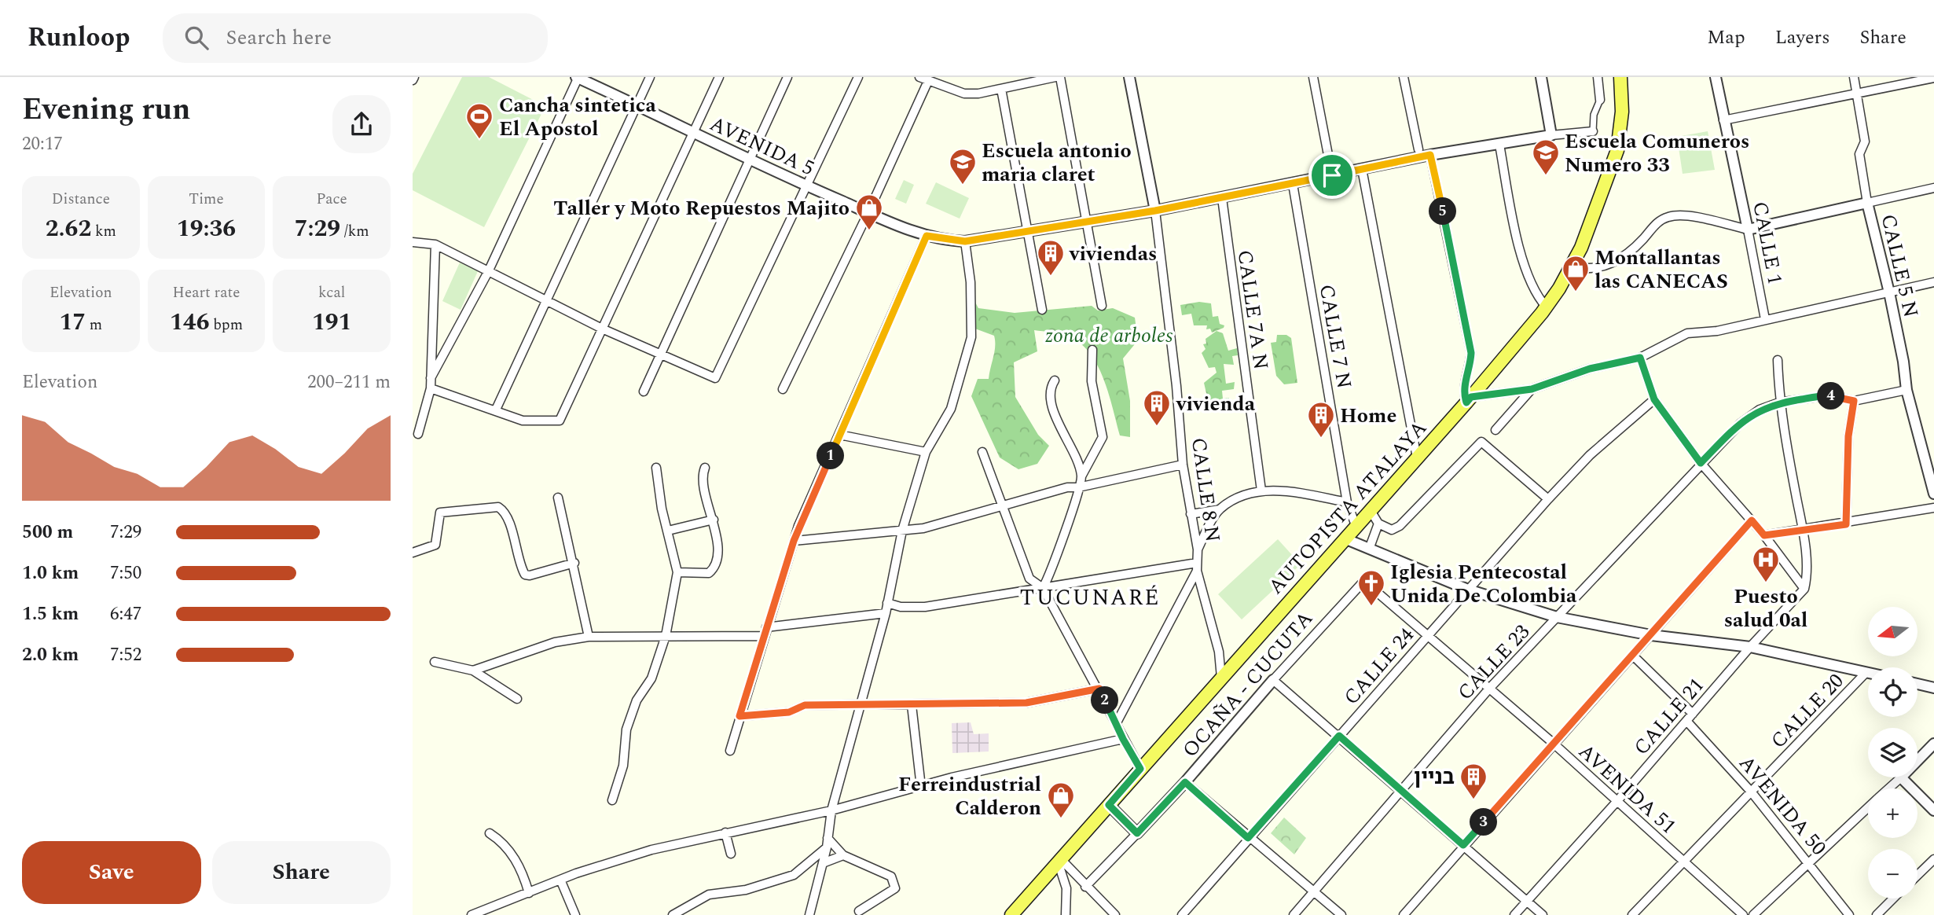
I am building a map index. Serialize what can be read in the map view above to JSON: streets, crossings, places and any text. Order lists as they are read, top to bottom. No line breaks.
{"streets":{"main road":["AUTOPISTA ATALAYA"],"street":["AVENIDA 5","CALLE 1","CALLE 5 N","CALLE 7A N","CALLE 7 N","CALLE 8 N","CALLE 23","CALLE 24","OCAÑA - CUCUTA","CALLE 20","CALLE 21","AVENIDA 51","AVENIDA 50"]},"crossings":[["AVENIDA 5","CALLE 7A N"],["AVENIDA 5","CALLE 7 N"],["AVENIDA 5","CALLE 8 N"],["CALLE 7 N","AUTOPISTA ATALAYA"],["CALLE 8 N","AUTOPISTA ATALAYA"],["CALLE 23","AVENIDA 51"],["CALLE 24","AVENIDA 51"],["OCAÑA - CUCUTA","AVENIDA 51"],["CALLE 20","AVENIDA 51"],["CALLE 20","AVENIDA 50"],["CALLE 21","AVENIDA 51"],["CALLE 21","AVENIDA 50"]],"districts":["TUCUNARÉ"],"parks":["zona de arboles"],"places":{"sports":["Cancha sintetica El Apostol"],"school or university":["Escuela Comuneros Numero 33","Escuela antonio maria claret"],"shop":["Taller y Moto Repuestos Majito","Montallantas las CANECAS","Ferreindustrial Calderon"],"building":["viviendas","vivienda","Home","בניין"],"hospital":["Puesto salud 0al"],"church":["Iglesia Pentecostal Unida De Colombia"]},"north":"left","page":{"header":"Runloop","search":"Search here","nav":["Map","Layers","Share"],"heading":["Evening run","20:17"],"stats":[["Distance","2.62 km"],["Time","19:36"],["Pace","7:29 /km"],["Elevation","17 m"],["Heart rate","146 bpm"],["kcal","191"]],"pins":["5","4","1","2","3"],"chart":["Elevation","200–211 m"],"list":[{"name":"500 m","note":"7:29"},{"name":"1.0 km","note":"7:50"},{"name":"1.5 km","note":"6:47"},{"name":"2.0 km","note":"7:52"}],"map_buttons":["+","−"],"buttons":["Save","Share"]}}
